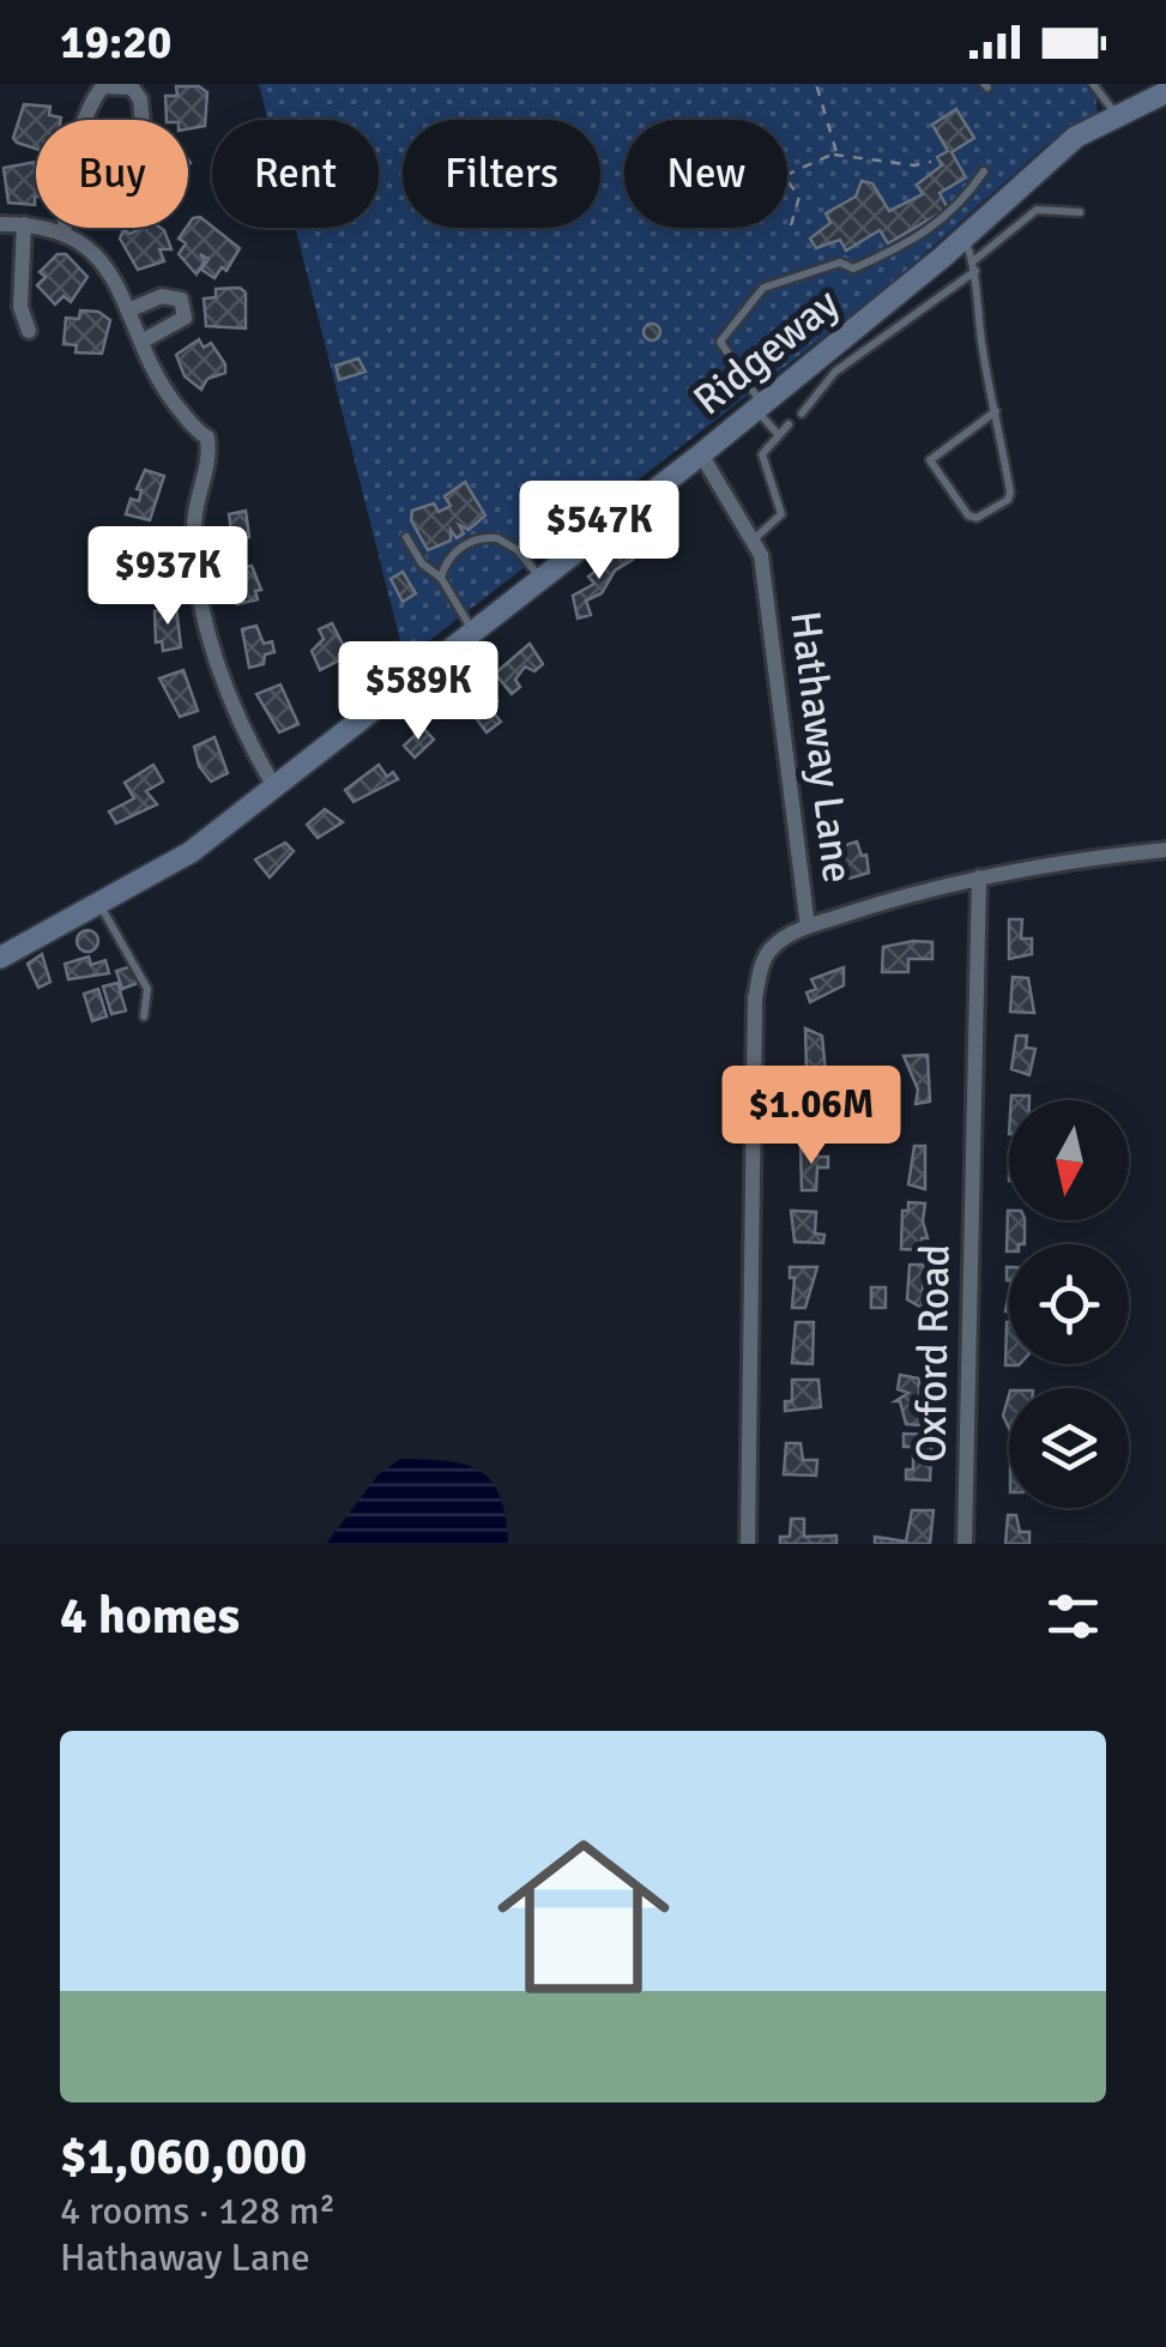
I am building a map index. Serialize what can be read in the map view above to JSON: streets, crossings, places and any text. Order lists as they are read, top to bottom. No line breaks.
{"streets":{"street":["Ridgeway","Hathaway Lane","Oxford Road"]},"crossings":[["Ridgeway","Hathaway Lane"]],"north":"bottom","page":{"status":"19:20","chip":["Buy","Rent","Filters","New"],"price":["$547K","$937K","$589K","$1.06M"],"heading":"4 homes","list":[{"name":"$1,060,000","note":"4 rooms · 128 m² · Hathaway Lane"}]}}
